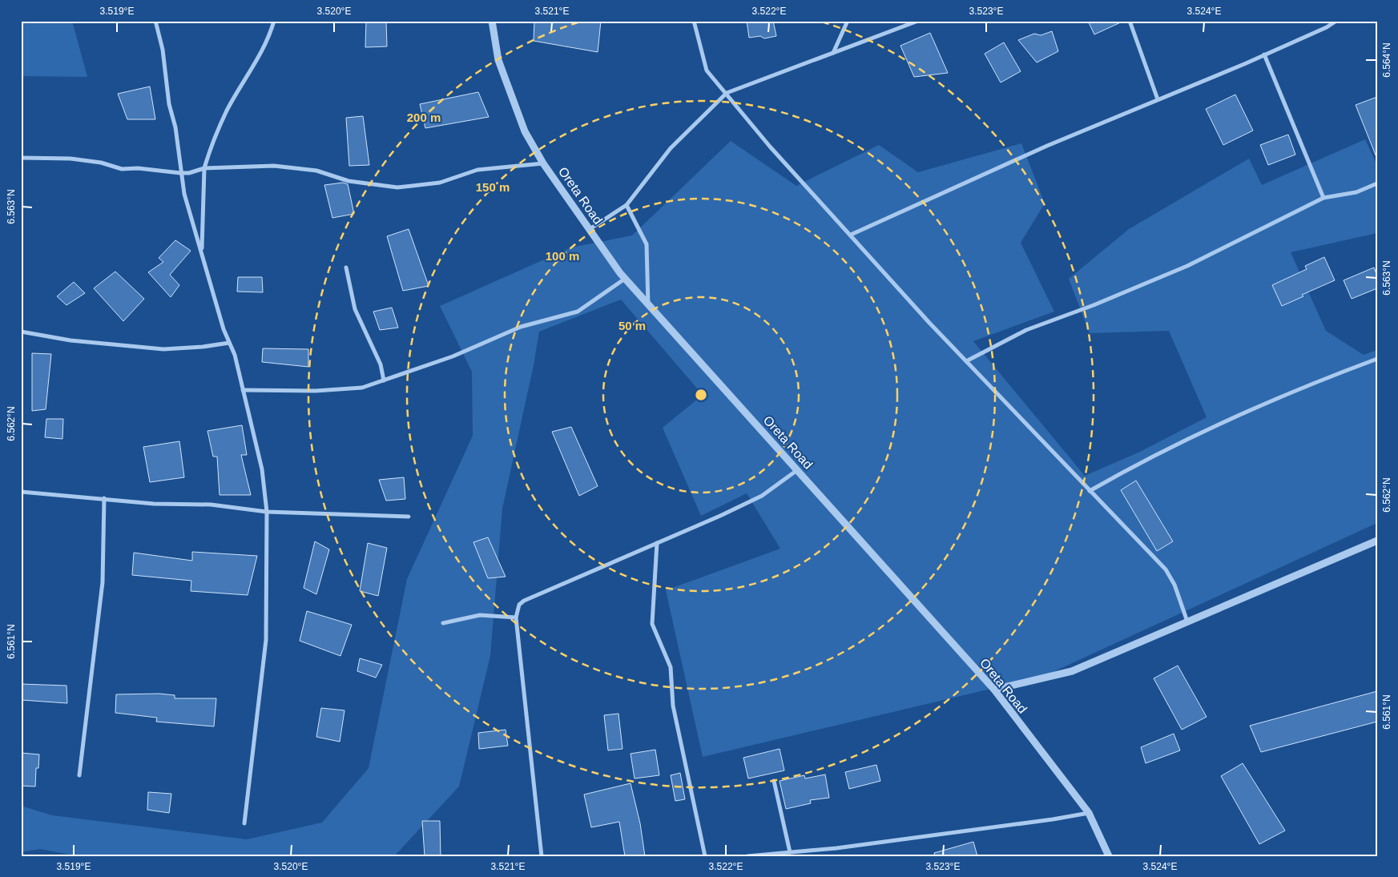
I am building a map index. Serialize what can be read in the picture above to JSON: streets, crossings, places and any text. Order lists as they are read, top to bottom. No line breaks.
{"streets":{"street":["Oreta Road"]},"coordinates":["3.519°E","3.520°E","3.521°E","3.522°E","3.523°E","3.524°E","6.564°N","6.563°N","6.562°N","6.561°N"],"rings":["200 m","150 m","100 m","50 m"]}
